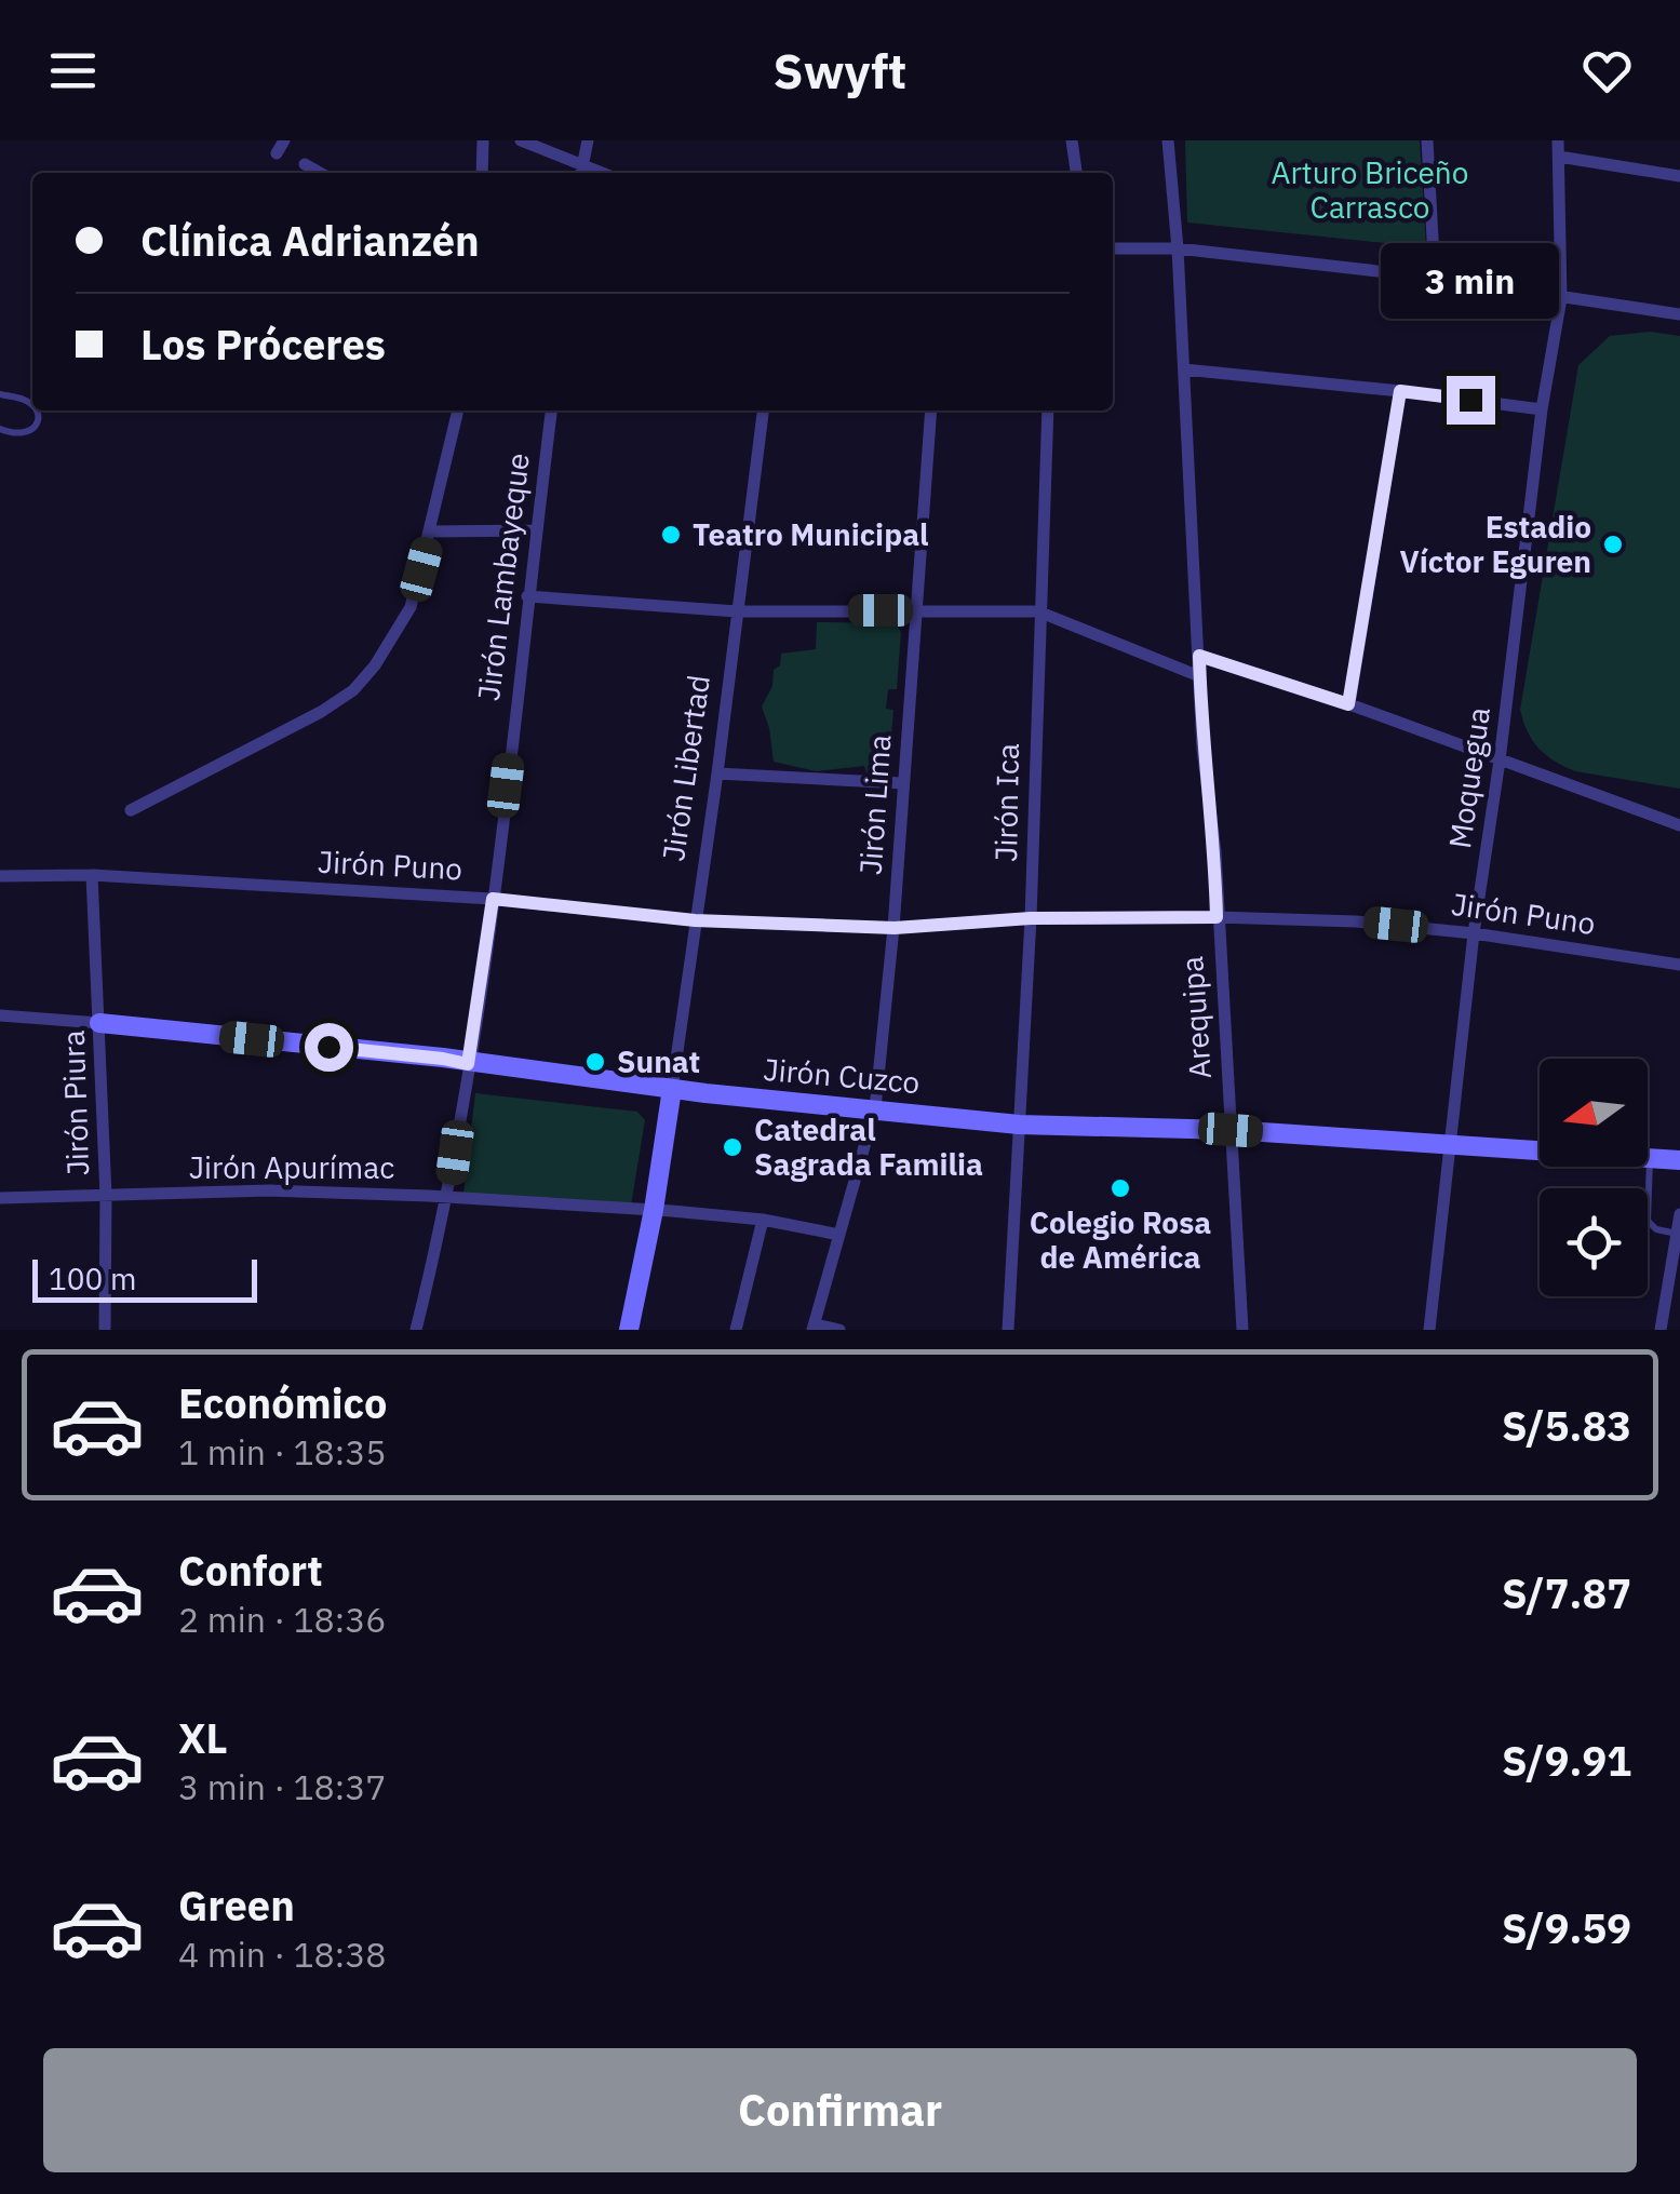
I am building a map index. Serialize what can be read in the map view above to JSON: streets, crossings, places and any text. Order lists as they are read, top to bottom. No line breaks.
{"streets":{"street":["Jirón Lambayeque","Jirón Libertad","Moquegua","Jirón Ica","Jirón Lima","Jirón Puno","Arequipa","Jirón Cuzco","Jirón Piura","Jirón Apurímac"]},"crossings":[["Jirón Lambayeque","Jirón Puno"],["Jirón Lambayeque","Jirón Cuzco"],["Jirón Lambayeque","Jirón Apurímac"],["Jirón Libertad","Jirón Puno"],["Jirón Libertad","Jirón Cuzco"],["Jirón Libertad","Jirón Apurímac"],["Moquegua","Jirón Puno"],["Moquegua","Jirón Cuzco"],["Jirón Ica","Jirón Puno"],["Jirón Ica","Jirón Cuzco"],["Jirón Lima","Jirón Puno"],["Jirón Lima","Jirón Cuzco"],["Jirón Lima","Jirón Apurímac"],["Jirón Puno","Arequipa"],["Jirón Puno","Jirón Piura"],["Arequipa","Jirón Cuzco"],["Jirón Cuzco","Jirón Piura"],["Jirón Piura","Jirón Apurímac"]],"parks":["Arturo Briceño Carrasco"],"places":["Teatro Municipal","Estadio Víctor Eguren","Sunat","Catedral Sagrada Familia","Colegio Rosa de América"],"scale_bar":"100 m","north":"left","page":{"header":"Swyft","banner":["Clínica Adrianzén","Los Próceres"],"bubble":"3 min","scale":"100 m","list":[{"name":"Económico","note":"1 min · 18:35","value":"S/5.83"},{"name":"Confort","note":"2 min · 18:36","value":"S/7.87"},{"name":"XL","note":"3 min · 18:37","value":"S/9.91"},{"name":"Green","note":"4 min · 18:38","value":"S/9.59"}],"buttons":"Confirmar"}}
